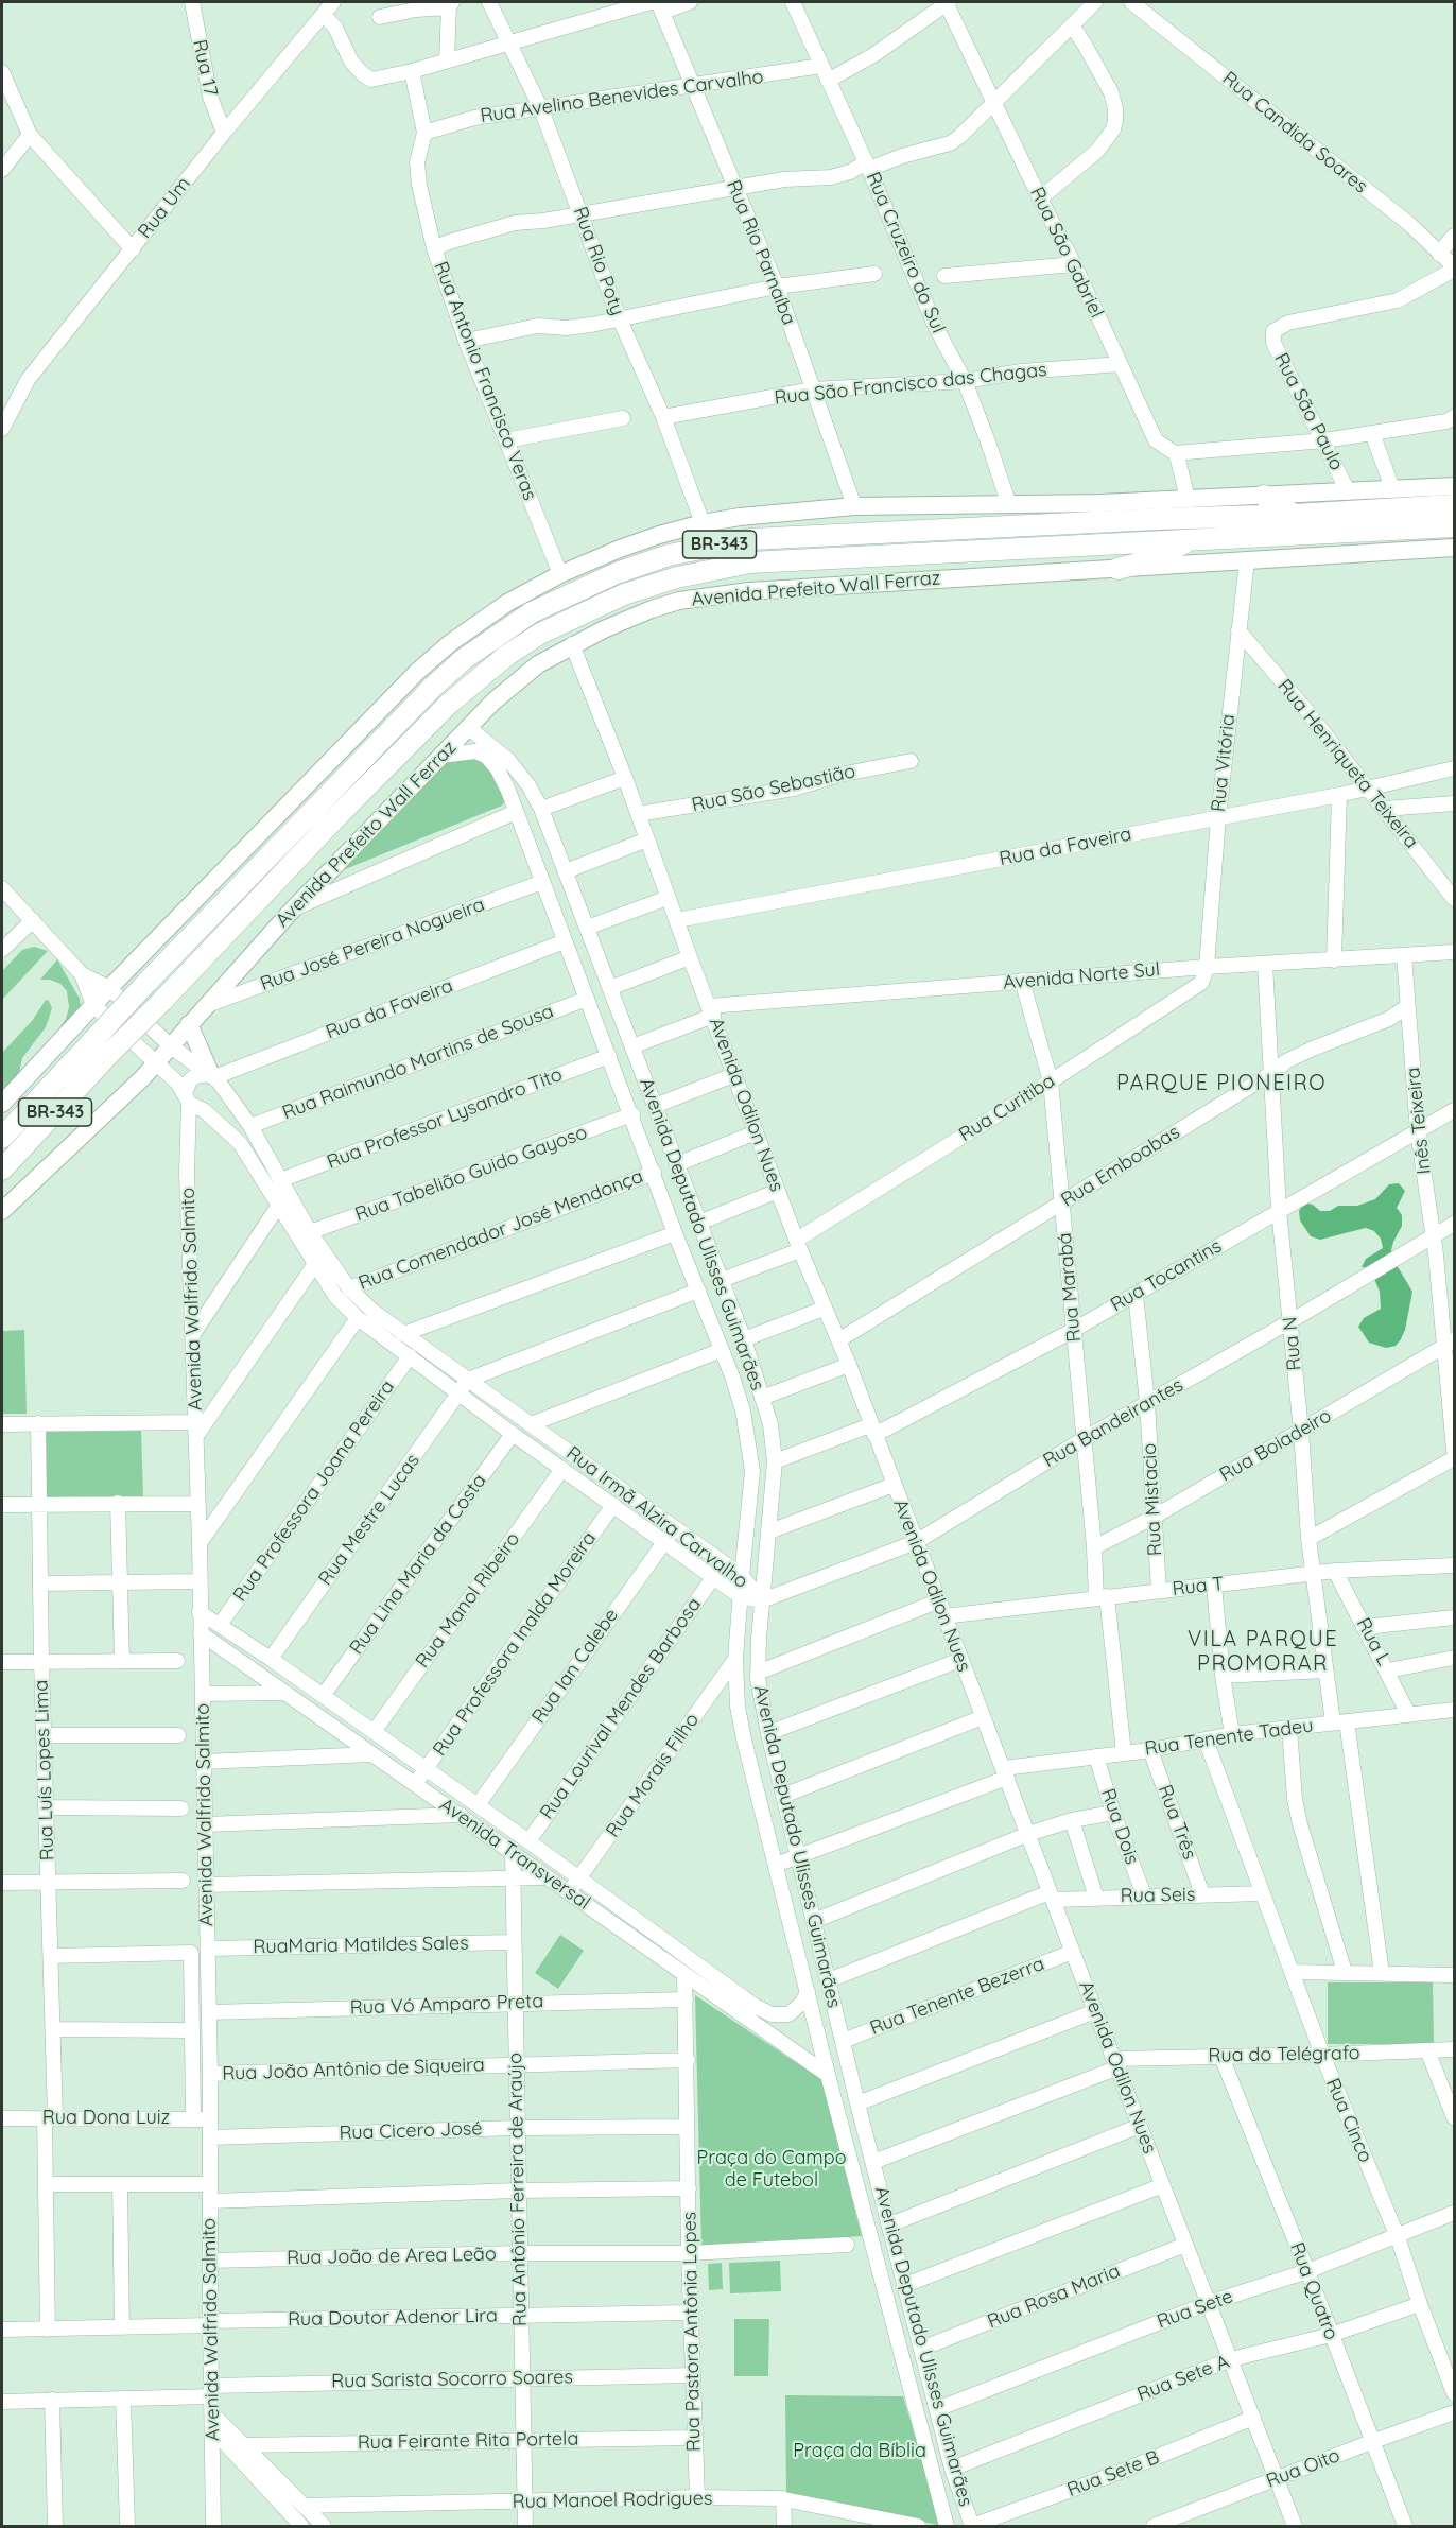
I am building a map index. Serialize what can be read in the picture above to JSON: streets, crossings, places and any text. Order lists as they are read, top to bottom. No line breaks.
{"streets":{"highway":["BR-343","Avenida Prefeito Wall Ferraz"],"street":["Rua 17","Rua Avelino Benevides Carvalho","Rua Candida Soares","Rua Um","Rua Rio Parnaíba","Rua Cruzeiro do Sul","Rua São Gabriel","Rua Rio Poty","Rua Antonio Francisco Veras","Rua São Francisco das Chagas","Rua São Paulo","Rua Vitória","Rua Henriqueta Teixeira","Rua São Sebastião","Rua da Faveira","Rua José Pereira Nogueira","Avenida Norte Sul","Rua Raimundo Martins de Sousa","Avenida Odilon Nues","Rua Curitiba","Rua Professor Lysandro Tito","Inês Teixeira","Rua Emboabas","Rua Tabelião Guido Gayoso","Rua Comendador José Mendonça","Avenida Deputado Ulisses Guimarães","Rua Tocantins","Rua Marabá","Avenida Walfrido Salmito","Rua N","Rua Bandeirantes","Rua Boiadeiro","Rua Professora Joana Pereira","Rua Mistacio","Rua Irmã Alzira Carvalho","Rua Mestre Lucas","Rua Lina Maria da Costa","Rua T","Rua Manol Ribeiro","Rua L","Rua Professora Inalda Moreira","Rua Ian Calebe","Rua Lourival Mendes Barbosa","Rua Tenente Tadeu","Rua Luís Lopes Lima","Rua Morais Filho","Rua Três","Rua Dois","Avenida Transversal","Rua Seis","RuaMaria Matildes Sales","Rua Tenente Bezerra","Rua Vó Amparo Preta","Rua do Telégrafo","Rua João Antônio de Siqueira","Rua Dona Luiz","Rua Cinco","Rua Cicero José","Rua Antônio Ferreira de Araújo","Rua João de Area Leão","Rua Quatro","Rua Rosa Maria","Rua Sete","Rua Doutor Adenor Lira","Rua Pastora Antônia Lopes","Rua Sete A","Rua Sarista Socorro Soares","Rua Feirante Rita Portela","Rua Oito","Rua Sete B","Rua Manoel Rodrigues"]},"crossings":[["Rua 17","Rua Um"],["Rua Avelino Benevides Carvalho","Rua Rio Parnaíba"],["Rua Avelino Benevides Carvalho","Rua Cruzeiro do Sul"],["Rua Avelino Benevides Carvalho","Rua Rio Poty"],["Rua Avelino Benevides Carvalho","Rua Antonio Francisco Veras"],["Rua Candida Soares","Rua São Paulo"],["Rua Rio Parnaíba","Rua São Francisco das Chagas"],["Rua Cruzeiro do Sul","Rua São Francisco das Chagas"],["Rua São Gabriel","Rua São Francisco das Chagas"],["Rua Rio Poty","Rua São Francisco das Chagas"],["Avenida Prefeito Wall Ferraz","Rua Vitória"],["Avenida Prefeito Wall Ferraz","Rua José Pereira Nogueira"],["Avenida Prefeito Wall Ferraz","Avenida Odilon Nues"],["Avenida Prefeito Wall Ferraz","Avenida Deputado Ulisses Guimarães"],["Avenida Prefeito Wall Ferraz","Rua Irmã Alzira Carvalho"],["Rua Vitória","Rua Henriqueta Teixeira"],["Rua Vitória","Rua da Faveira"],["Rua Vitória","Avenida Norte Sul"],["Rua Vitória","Rua Curitiba"],["Rua Henriqueta Teixeira","Rua da Faveira"],["Rua São Sebastião","Avenida Odilon Nues"],["Rua da Faveira","Avenida Odilon Nues"],["Rua da Faveira","Avenida Deputado Ulisses Guimarães"],["Rua da Faveira","Avenida Walfrido Salmito"],["Rua da Faveira","Rua Irmã Alzira Carvalho"],["Rua José Pereira Nogueira","Avenida Deputado Ulisses Guimarães"],["Avenida Norte Sul","Avenida Odilon Nues"],["Avenida Norte Sul","Rua Curitiba"],["Avenida Norte Sul","Inês Teixeira"],["Avenida Norte Sul","Avenida Deputado Ulisses Guimarães"],["Avenida Norte Sul","Rua Marabá"],["Avenida Norte Sul","Rua N"],["Rua Raimundo Martins de Sousa","Avenida Deputado Ulisses Guimarães"],["Rua Raimundo Martins de Sousa","Rua Irmã Alzira Carvalho"],["Avenida Odilon Nues","Rua Curitiba"],["Avenida Odilon Nues","Rua Emboabas"],["Avenida Odilon Nues","Rua Tocantins"],["Avenida Odilon Nues","Rua Bandeirantes"],["Avenida Odilon Nues","Rua T"],["Avenida Odilon Nues","Rua Tenente Tadeu"],["Avenida Odilon Nues","Rua Seis"],["Avenida Odilon Nues","Rua Tenente Bezerra"],["Avenida Odilon Nues","Rua do Telégrafo"],["Avenida Odilon Nues","Rua Rosa Maria"],["Avenida Odilon Nues","Rua Sete"],["Avenida Odilon Nues","Rua Sete A"],["Avenida Odilon Nues","Rua Oito"],["Avenida Odilon Nues","Rua Sete B"],["Rua Curitiba","Avenida Deputado Ulisses Guimarães"],["Rua Curitiba","Rua Marabá"],["Rua Professor Lysandro Tito","Avenida Deputado Ulisses Guimarães"],["Rua Professor Lysandro Tito","Rua Irmã Alzira Carvalho"],["Inês Teixeira","Rua Emboabas"],["Inês Teixeira","Rua Tocantins"],["Inês Teixeira","Rua Bandeirantes"],["Inês Teixeira","Rua Boiadeiro"],["Rua Emboabas","Rua Marabá"],["Rua Emboabas","Rua N"],["Rua Tabelião Guido Gayoso","Avenida Deputado Ulisses Guimarães"],["Rua Tabelião Guido Gayoso","Rua Irmã Alzira Carvalho"],["Rua Comendador José Mendonça","Avenida Deputado Ulisses Guimarães"],["Rua Comendador José Mendonça","Rua Irmã Alzira Carvalho"],["Avenida Deputado Ulisses Guimarães","Rua Tocantins"],["Avenida Deputado Ulisses Guimarães","Rua Bandeirantes"],["Avenida Deputado Ulisses Guimarães","Rua Irmã Alzira Carvalho"],["Avenida Deputado Ulisses Guimarães","Rua Tenente Tadeu"],["Avenida Deputado Ulisses Guimarães","Rua Morais Filho"],["Avenida Deputado Ulisses Guimarães","Avenida Transversal"],["Avenida Deputado Ulisses Guimarães","Rua Seis"],["Avenida Deputado Ulisses Guimarães","Rua Tenente Bezerra"],["Avenida Deputado Ulisses Guimarães","Rua do Telégrafo"],["Avenida Deputado Ulisses Guimarães","Rua Rosa Maria"],["Avenida Deputado Ulisses Guimarães","Rua Sete"],["Avenida Deputado Ulisses Guimarães","Rua Sete A"],["Avenida Deputado Ulisses Guimarães","Rua Sete B"],["Rua Tocantins","Rua Marabá"],["Rua Tocantins","Rua N"],["Rua Tocantins","Rua Mistacio"],["Rua Marabá","Rua Bandeirantes"],["Rua Marabá","Rua Boiadeiro"],["Rua Marabá","Rua T"],["Rua Marabá","Rua Tenente Tadeu"],["Avenida Walfrido Salmito","Rua Irmã Alzira Carvalho"],["Avenida Walfrido Salmito","Avenida Transversal"],["Avenida Walfrido Salmito","RuaMaria Matildes Sales"],["Avenida Walfrido Salmito","Rua Vó Amparo Preta"],["Avenida Walfrido Salmito","Rua João Antônio de Siqueira"],["Avenida Walfrido Salmito","Rua Dona Luiz"],["Avenida Walfrido Salmito","Rua Cicero José"],["Avenida Walfrido Salmito","Rua João de Area Leão"],["Avenida Walfrido Salmito","Rua Doutor Adenor Lira"],["Avenida Walfrido Salmito","Rua Sarista Socorro Soares"],["Rua N","Rua Bandeirantes"],["Rua N","Rua Boiadeiro"],["Rua N","Rua T"],["Rua N","Rua Tenente Tadeu"],["Rua Bandeirantes","Rua Mistacio"],["Rua Bandeirantes","Rua Irmã Alzira Carvalho"],["Rua Boiadeiro","Rua Mistacio"],["Rua Professora Joana Pereira","Rua Irmã Alzira Carvalho"],["Rua Professora Joana Pereira","Avenida Transversal"],["Rua Mistacio","Rua T"],["Rua Irmã Alzira Carvalho","Rua Mestre Lucas"],["Rua Irmã Alzira Carvalho","Rua Lina Maria da Costa"],["Rua Irmã Alzira Carvalho","Rua Manol Ribeiro"],["Rua Irmã Alzira Carvalho","Rua Professora Inalda Moreira"],["Rua Irmã Alzira Carvalho","Rua Ian Calebe"],["Rua Irmã Alzira Carvalho","Rua Lourival Mendes Barbosa"],["Rua Mestre Lucas","Avenida Transversal"],["Rua Lina Maria da Costa","Avenida Transversal"],["Rua T","Rua L"],["Rua Manol Ribeiro","Avenida Transversal"],["Rua L","Rua Tenente Tadeu"],["Rua Professora Inalda Moreira","Avenida Transversal"],["Rua Ian Calebe","Avenida Transversal"],["Rua Lourival Mendes Barbosa","Avenida Transversal"],["Rua Tenente Tadeu","Rua Três"],["Rua Tenente Tadeu","Rua Dois"],["Rua Tenente Tadeu","Rua Cinco"],["Rua Luís Lopes Lima","Rua Dona Luiz"],["Rua Luís Lopes Lima","Rua Doutor Adenor Lira"],["Rua Morais Filho","Avenida Transversal"],["Rua Três","Rua Seis"],["Rua Dois","Rua Seis"],["Avenida Transversal","Rua Antônio Ferreira de Araújo"],["Avenida Transversal","Rua Pastora Antônia Lopes"],["Rua Seis","Rua Cinco"],["RuaMaria Matildes Sales","Rua Antônio Ferreira de Araújo"],["Rua Vó Amparo Preta","Rua Antônio Ferreira de Araújo"],["Rua Vó Amparo Preta","Rua Pastora Antônia Lopes"],["Rua do Telégrafo","Rua Cinco"],["Rua do Telégrafo","Rua Quatro"],["Rua João Antônio de Siqueira","Rua Antônio Ferreira de Araújo"],["Rua João Antônio de Siqueira","Rua Pastora Antônia Lopes"],["Rua Cinco","Rua Sete"],["Rua Cinco","Rua Sete A"],["Rua Cicero José","Rua Antônio Ferreira de Araújo"],["Rua Cicero José","Rua Pastora Antônia Lopes"],["Rua Antônio Ferreira de Araújo","Rua João de Area Leão"],["Rua Antônio Ferreira de Araújo","Rua Doutor Adenor Lira"],["Rua Antônio Ferreira de Araújo","Rua Sarista Socorro Soares"],["Rua Antônio Ferreira de Araújo","Rua Feirante Rita Portela"],["Rua Antônio Ferreira de Araújo","Rua Manoel Rodrigues"],["Rua João de Area Leão","Rua Pastora Antônia Lopes"],["Rua Quatro","Rua Sete"],["Rua Quatro","Rua Sete A"],["Rua Quatro","Rua Oito"],["Rua Doutor Adenor Lira","Rua Pastora Antônia Lopes"],["Rua Pastora Antônia Lopes","Rua Sarista Socorro Soares"],["Rua Pastora Antônia Lopes","Rua Feirante Rita Portela"],["Rua Pastora Antônia Lopes","Rua Manoel Rodrigues"]],"districts":["PARQUE PIONEIRO","VILA PARQUE PROMORAR"],"parks":["Praça do Campo de Futebol","Praça da Bíblia"]}
